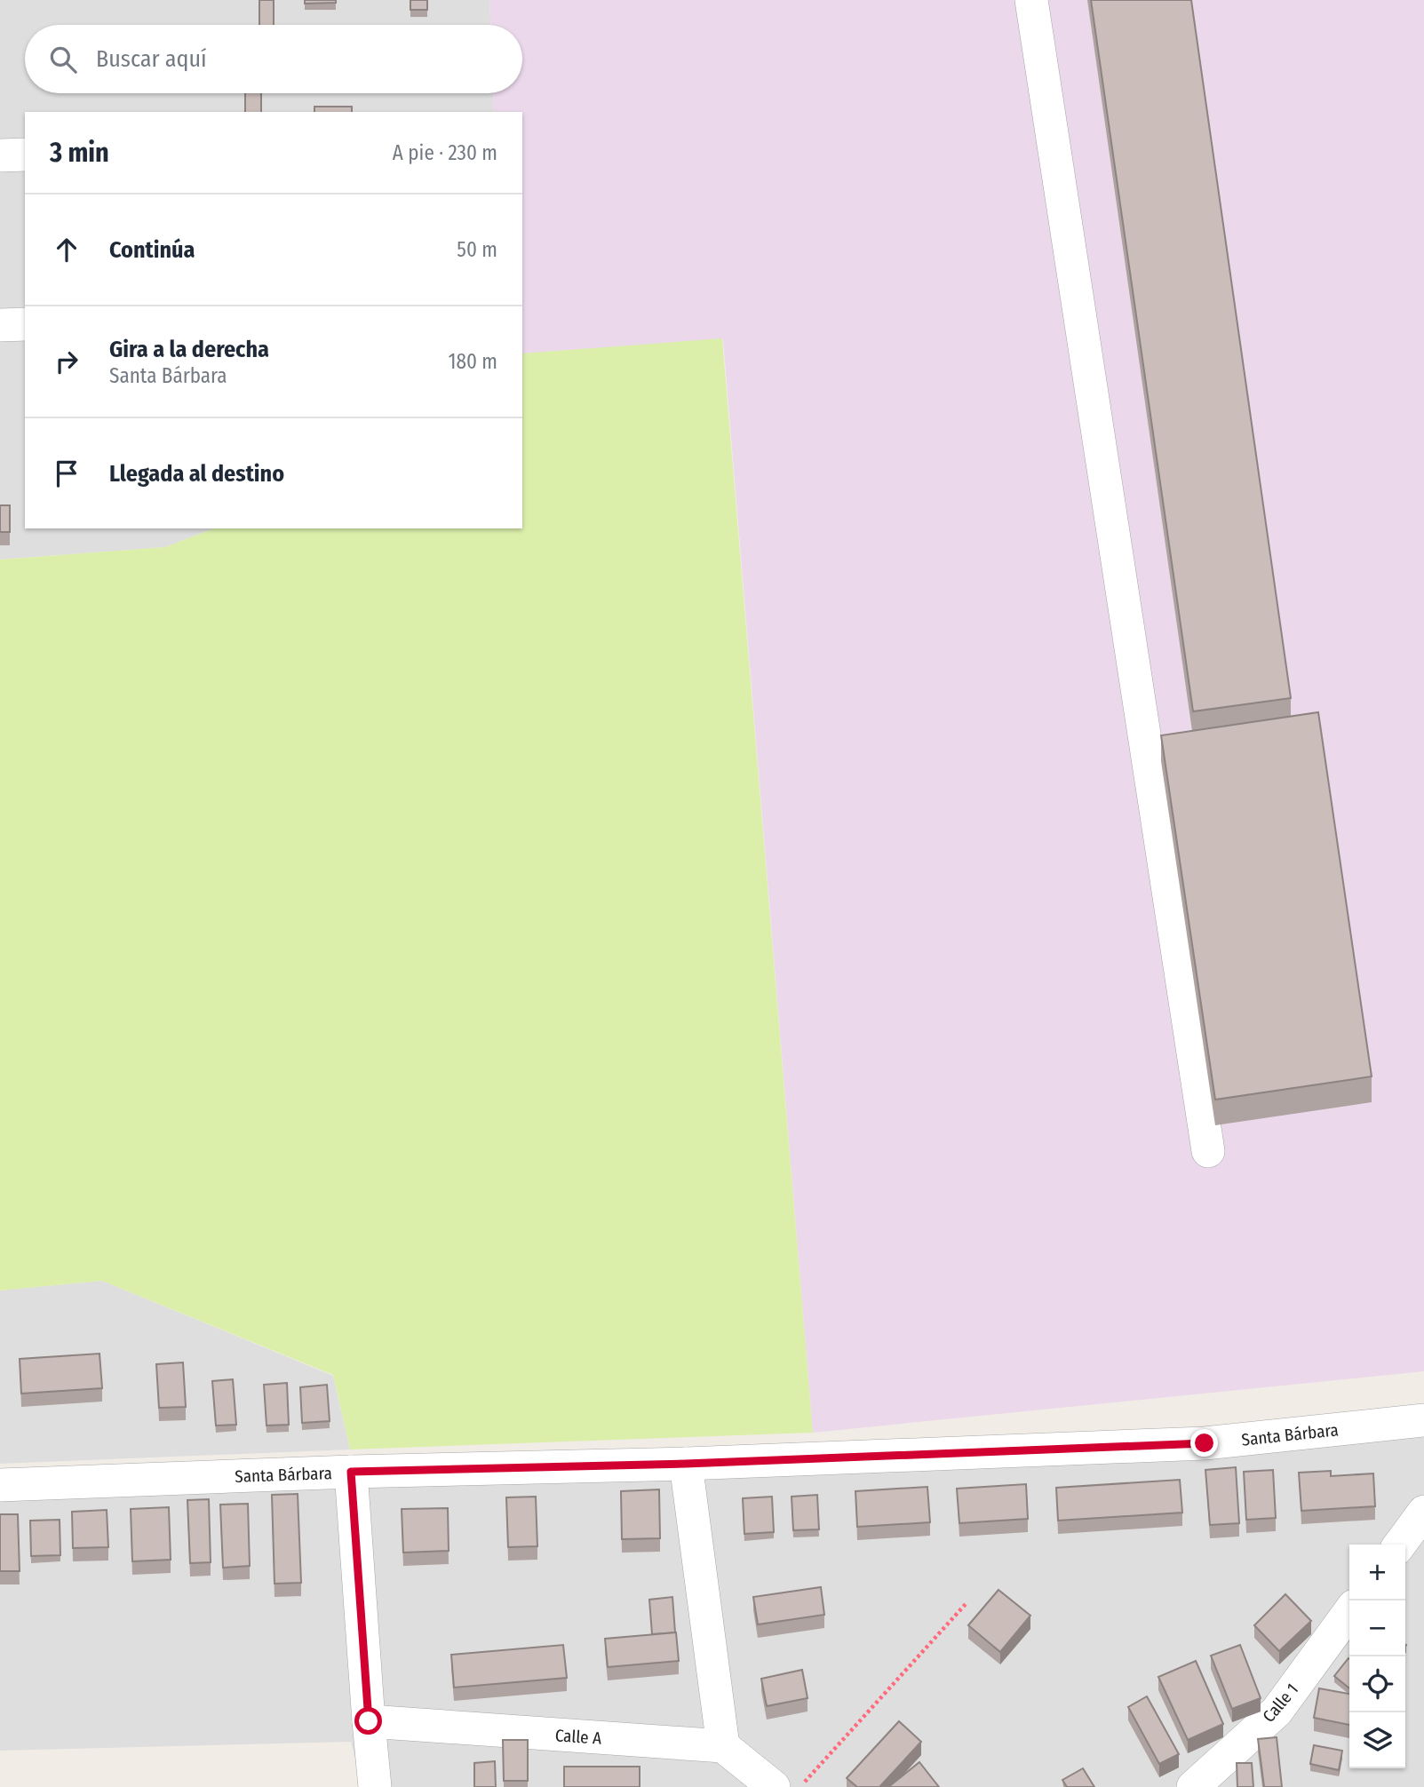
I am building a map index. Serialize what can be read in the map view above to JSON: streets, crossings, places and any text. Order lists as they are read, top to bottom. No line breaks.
{"streets":{"street":["Santa Bárbara","Calle 1","Calle A"]},"page":{"search":"Buscar aquí","heading":["3 min","A pie · 230 m"],"list":[["Continúa","50 m"],["Gira a la derecha","Santa Bárbara","180 m"],"Llegada al destino"],"map_buttons":["+","−"]}}
